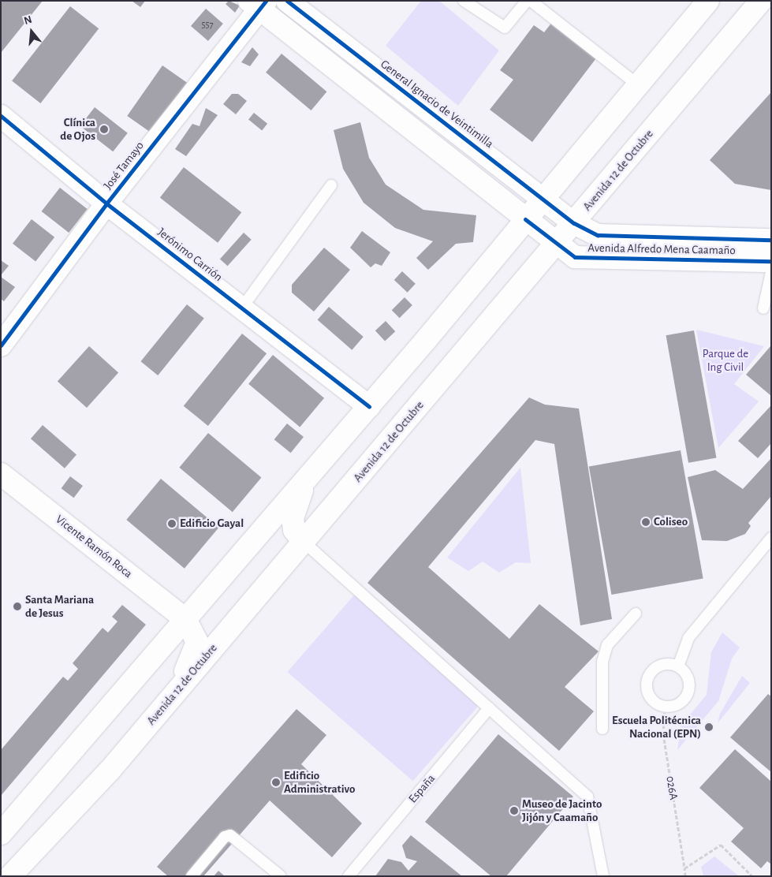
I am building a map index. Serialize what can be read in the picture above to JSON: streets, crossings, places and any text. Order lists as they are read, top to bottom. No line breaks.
{"streets":{"main road":["General Ignacio de Veintimilla","José Tamayo","Avenida 12 de Octubre","Avenida Alfredo Mena Caamaño","Jerónimo Carrión","Vicente Ramón Roca"],"lane":["España"],"path":["026A"]},"crossings":[["General Ignacio de Veintimilla","Avenida 12 de Octubre"],["General Ignacio de Veintimilla","Avenida Alfredo Mena Caamaño"],["José Tamayo","Jerónimo Carrión"],["Avenida 12 de Octubre","Avenida Alfredo Mena Caamaño"]],"parks":["Parque de Ing Civil"],"places":["Clínica de Ojos","Coliseo","Edificio Gayal","Santa Mariana de Jesus","Escuela Politécnica Nacional (EPN)","Edificio Administrativo","Museo de Jacinto Jijón y Caamaño"],"house_numbers":["557"],"north":"top"}
